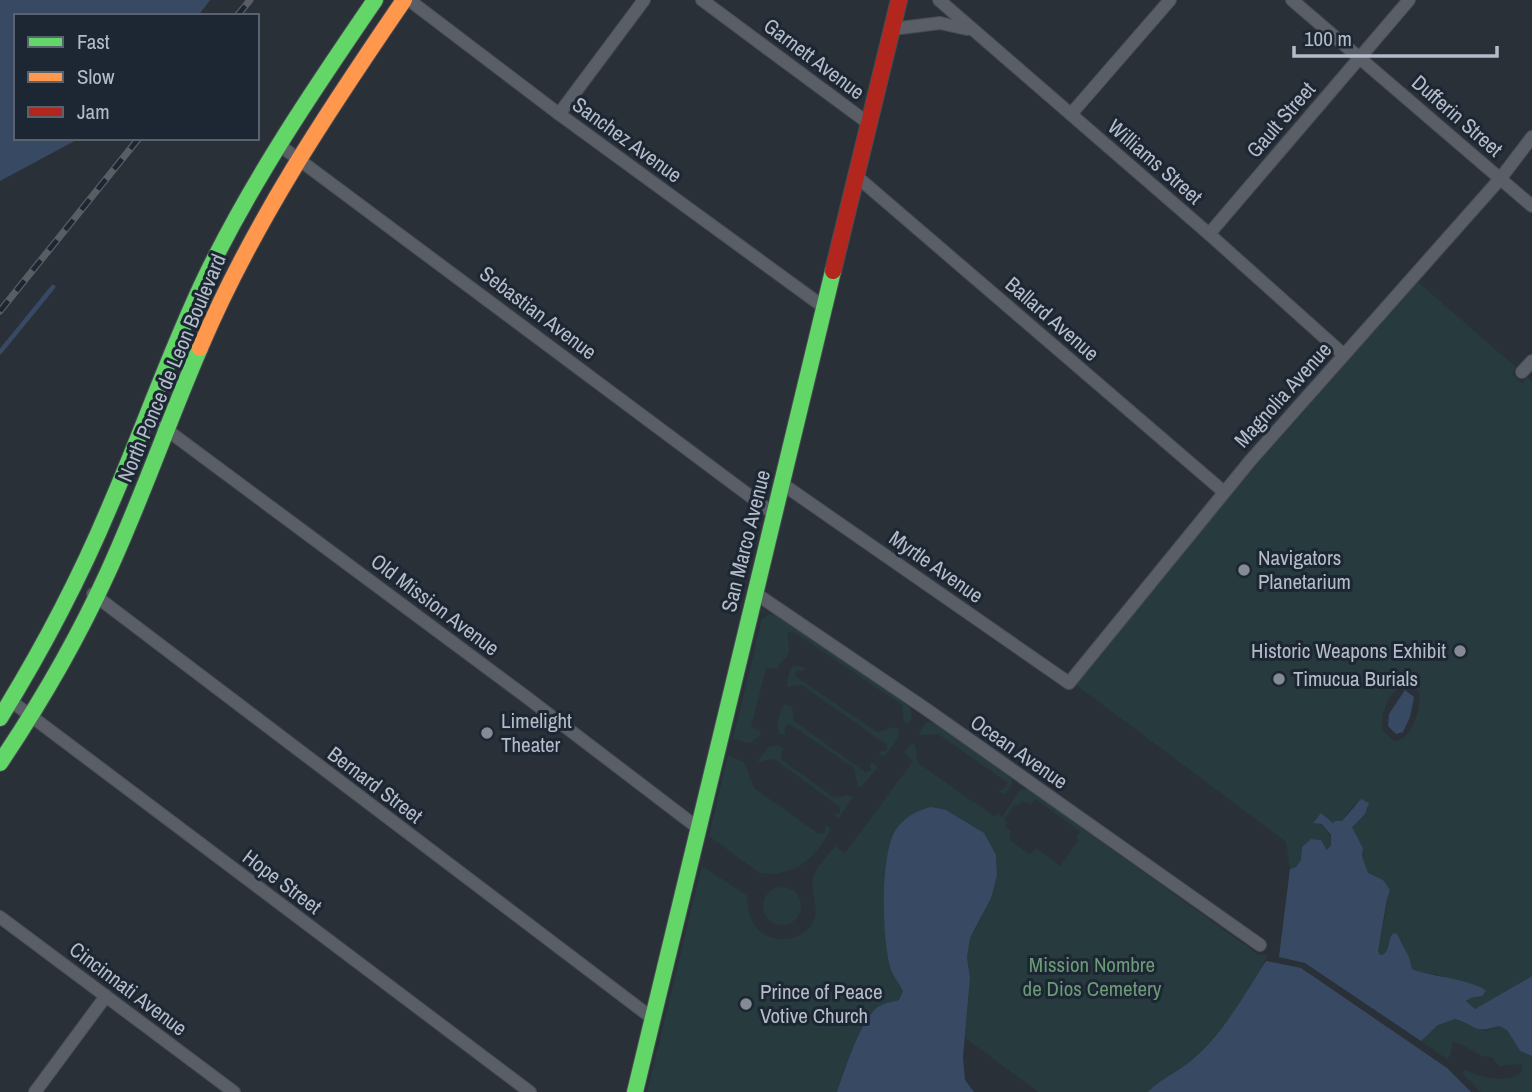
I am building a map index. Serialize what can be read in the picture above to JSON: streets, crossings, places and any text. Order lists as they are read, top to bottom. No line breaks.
{"streets":{"main road":["North Ponce de Leon Boulevard","San Marco Avenue"],"street":["Garnett Avenue","Dufferin Street","Gault Street","Sanchez Avenue","Williams Street","Sebastian Avenue","Ballard Avenue","Magnolia Avenue","Myrtle Avenue","Old Mission Avenue","Ocean Avenue","Bernard Street","Hope Street","Cincinnati Avenue"]},"crossings":[["Garnett Avenue","San Marco Avenue"],["Dufferin Street","Gault Street"],["Dufferin Street","Magnolia Avenue"],["Gault Street","Williams Street"],["Sanchez Avenue","San Marco Avenue"],["Williams Street","Magnolia Avenue"],["Sebastian Avenue","North Ponce de Leon Boulevard"],["Sebastian Avenue","San Marco Avenue"],["Ballard Avenue","Magnolia Avenue"],["Ballard Avenue","San Marco Avenue"],["North Ponce de Leon Boulevard","Old Mission Avenue"],["North Ponce de Leon Boulevard","Bernard Street"],["North Ponce de Leon Boulevard","Hope Street"],["Magnolia Avenue","Myrtle Avenue"],["San Marco Avenue","Myrtle Avenue"],["San Marco Avenue","Old Mission Avenue"],["San Marco Avenue","Ocean Avenue"],["San Marco Avenue","Bernard Street"]],"parks":["Mission Nombre de Dios Cemetery"],"places":["Navigators Planetarium","Historic Weapons Exhibit","Timucua Burials","Limelight Theater","Prince of Peace Votive Church"],"legend":["Fast","Slow","Jam"],"scale_bar":"100 m"}
